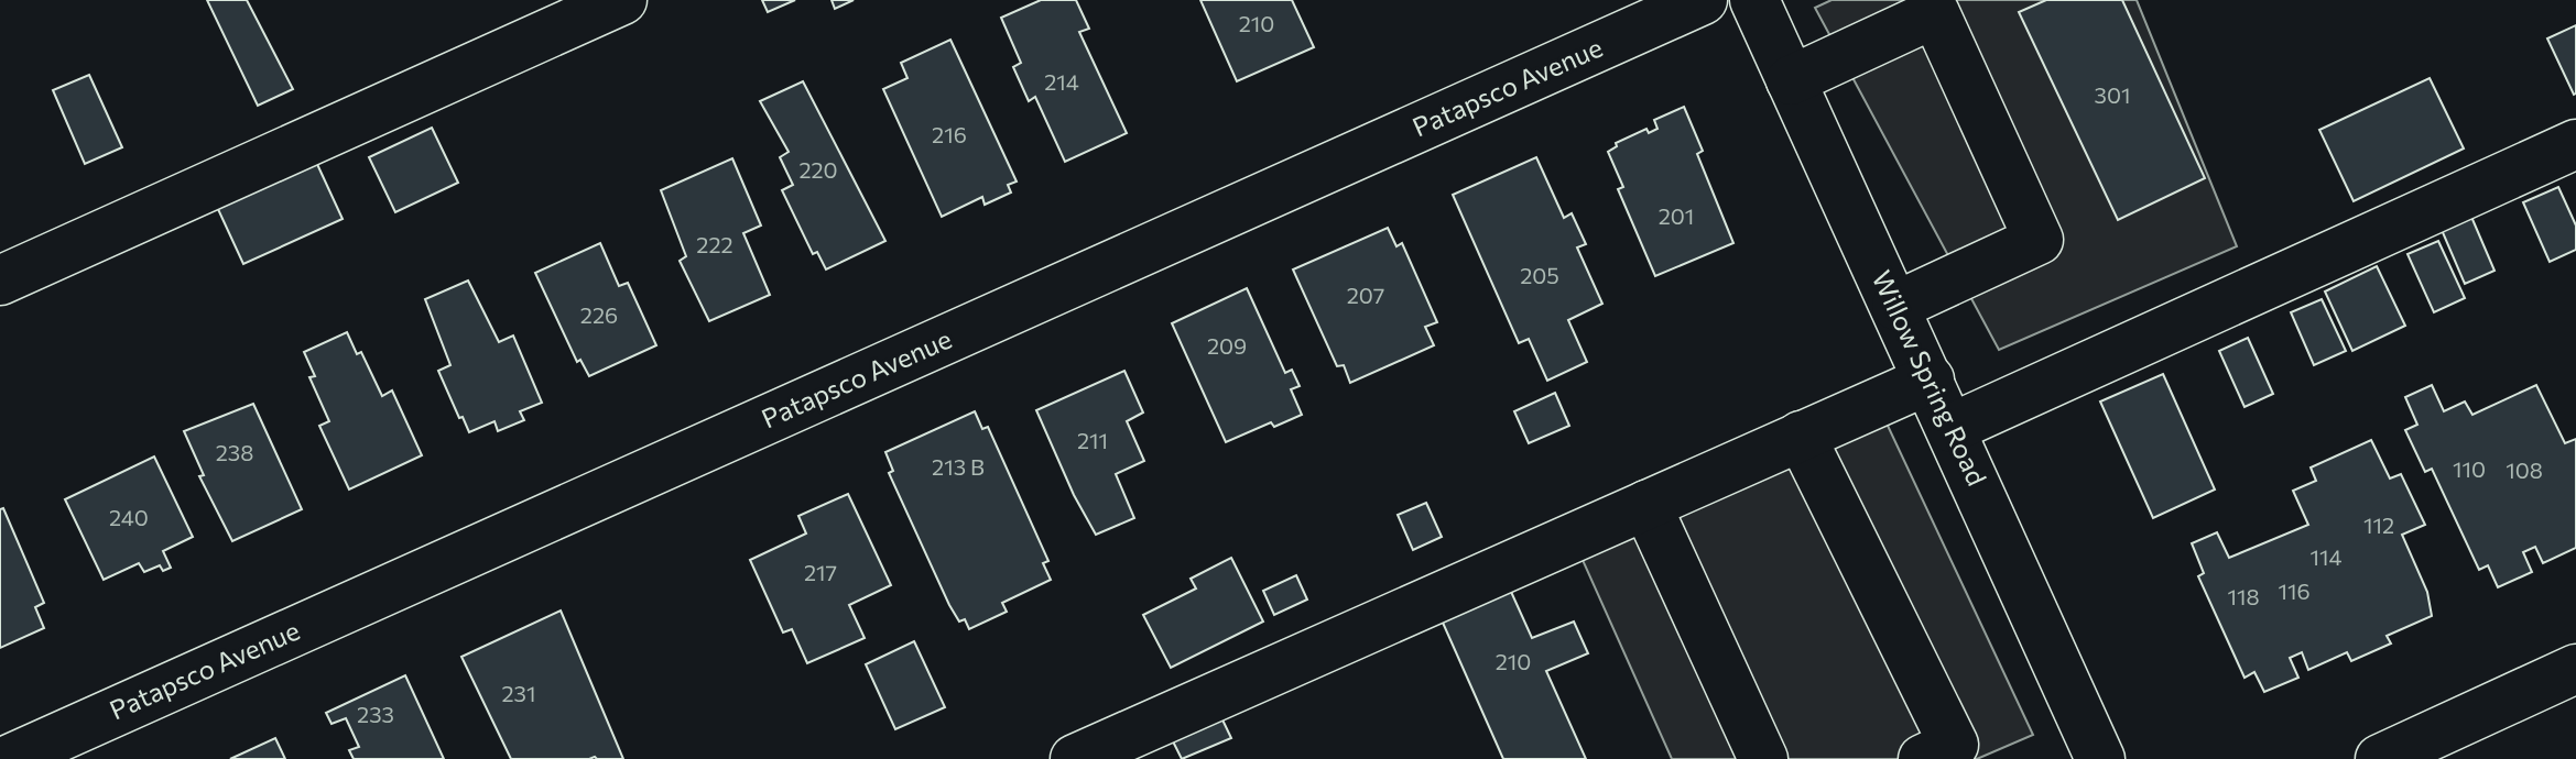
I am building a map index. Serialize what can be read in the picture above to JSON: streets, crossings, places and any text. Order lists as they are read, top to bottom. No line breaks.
{"streets":{"street":["Patapsco Avenue","Willow Spring Road"]},"house_numbers":["210","214","301","216","220","201","222","205","207","226","209","211","238","213 B","110","108","240","112","114","217","116","118","210","231","233"]}
